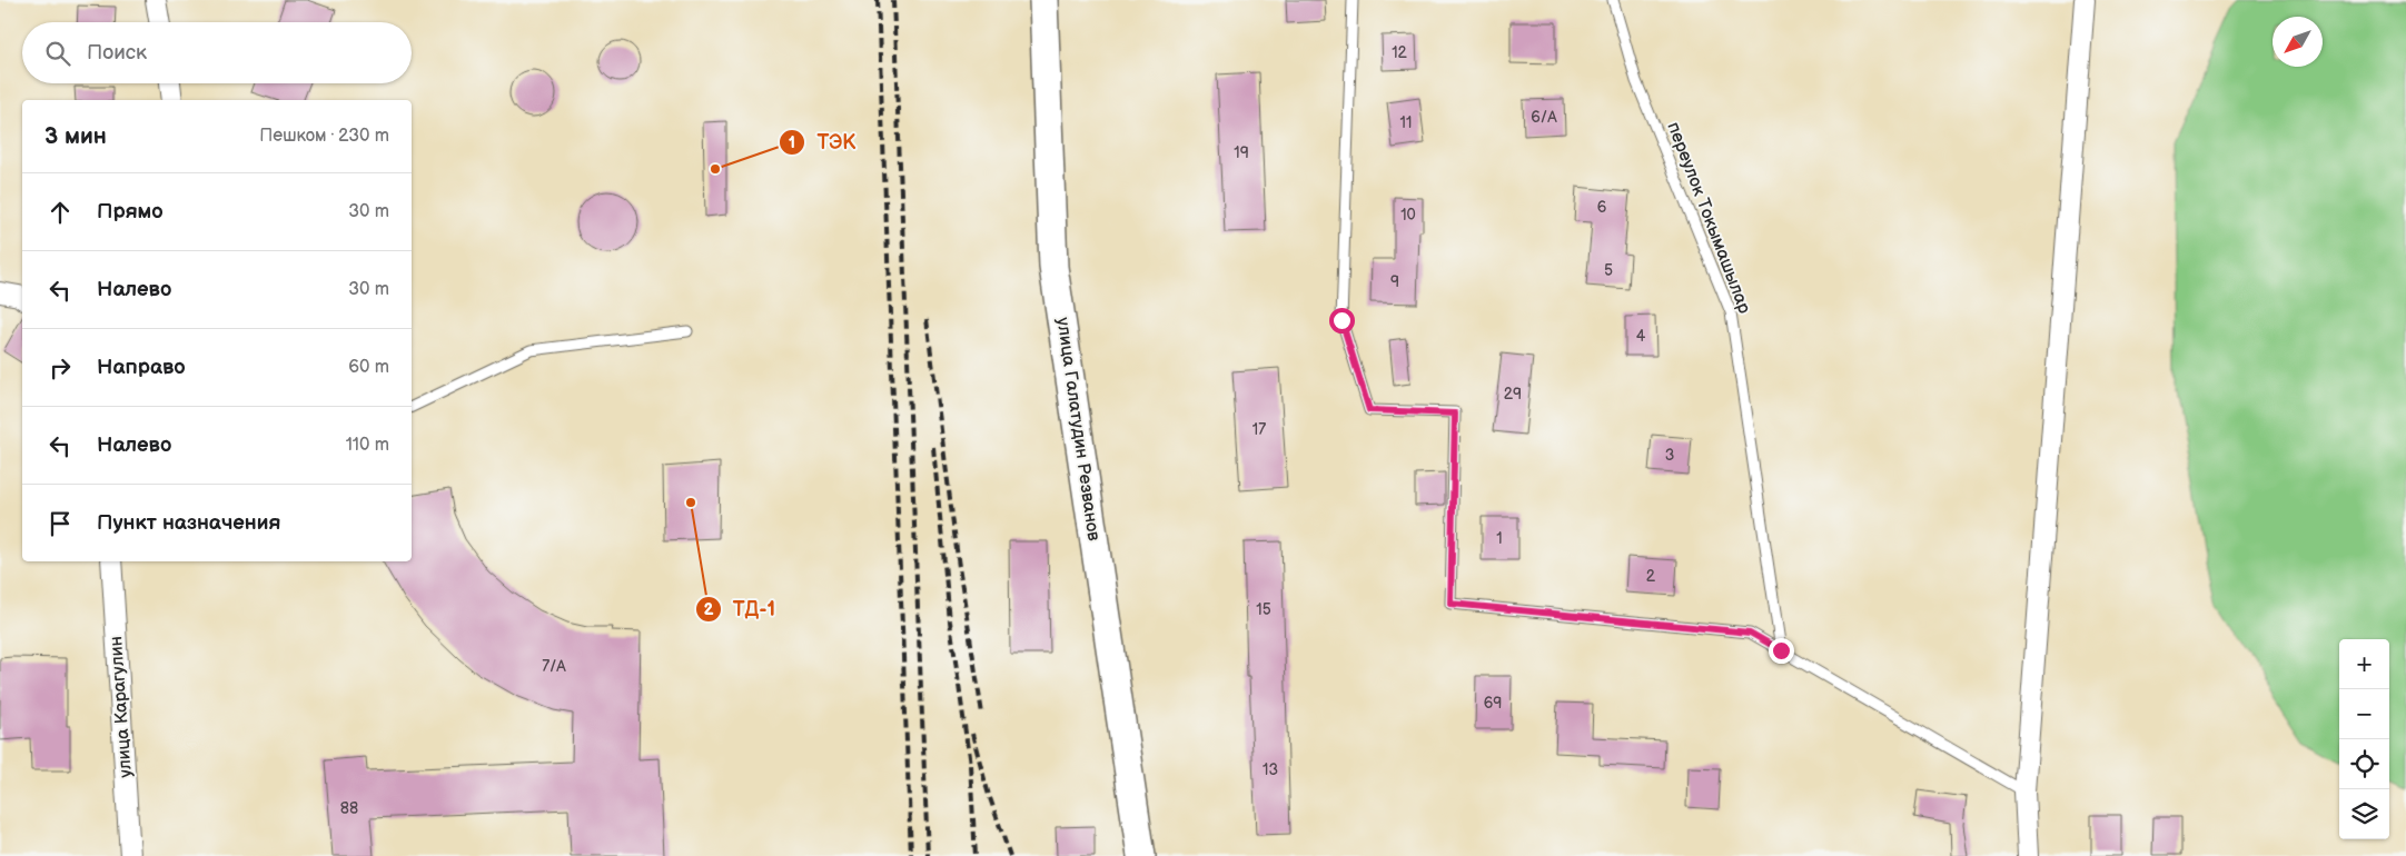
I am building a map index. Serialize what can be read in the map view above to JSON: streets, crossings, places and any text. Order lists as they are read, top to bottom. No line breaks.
{"streets":{"street":["улица Галатудин Резванов","улица Карагулин"],"lane":["переулок Токымашылар"]},"places":["ТЭК","ТД-1"],"house_numbers":["12","6/А","11","19","6","10","5","9","4","29","17","3","1","2","15","7/А","69","13","88"],"north":"bottom left","page":{"search":"Поиск","heading":["3 мин","Пешком · 230 m"],"list":[["Прямо","30 m"],["Налево","30 m"],["Направо","60 m"],["Налево","110 m"],"Пункт назначения"],"map_buttons":["+","−"]}}
